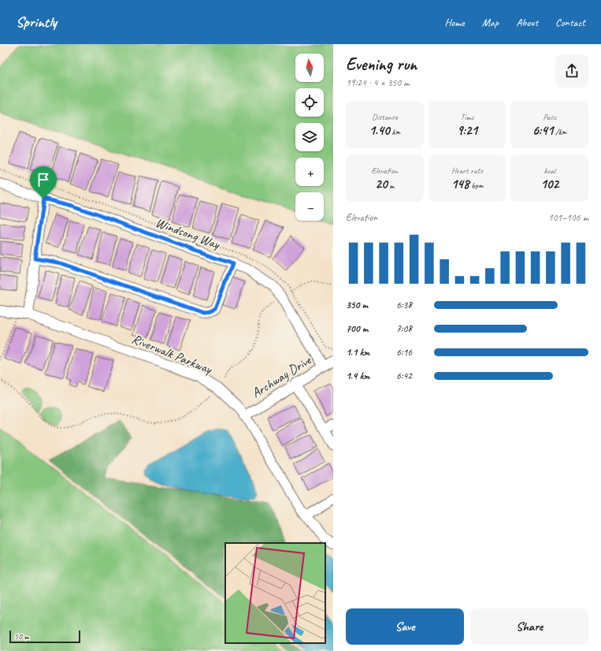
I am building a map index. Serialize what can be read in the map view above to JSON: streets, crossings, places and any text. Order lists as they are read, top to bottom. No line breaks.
{"streets":{"street":["Windsong Way","Riverwalk Parkway","Archway Drive"]},"crossings":[["Windsong Way","Archway Drive"],["Riverwalk Parkway","Archway Drive"]],"scale_bar":"50 m","north":"top","page":{"header":"Sprintly","nav":["Home","Map","About","Contact"],"heading":["Evening run","19:24 · 4 × 350 m"],"map_buttons":["+","−"],"stats":[["Distance","1.40 km"],["Time","9:21"],["Pace","6:41 /km"],["Elevation","20 m"],["Heart rate","148 bpm"],["kcal","102"]],"chart":["Elevation","101–106 m"],"list":[{"name":"350 m","note":"6:38"},{"name":"700 m","note":"7:08"},{"name":"1.1 km","note":"6:16"},{"name":"1.4 km","note":"6:42"}],"buttons":["Save","Share"],"scale":"50 m"}}
